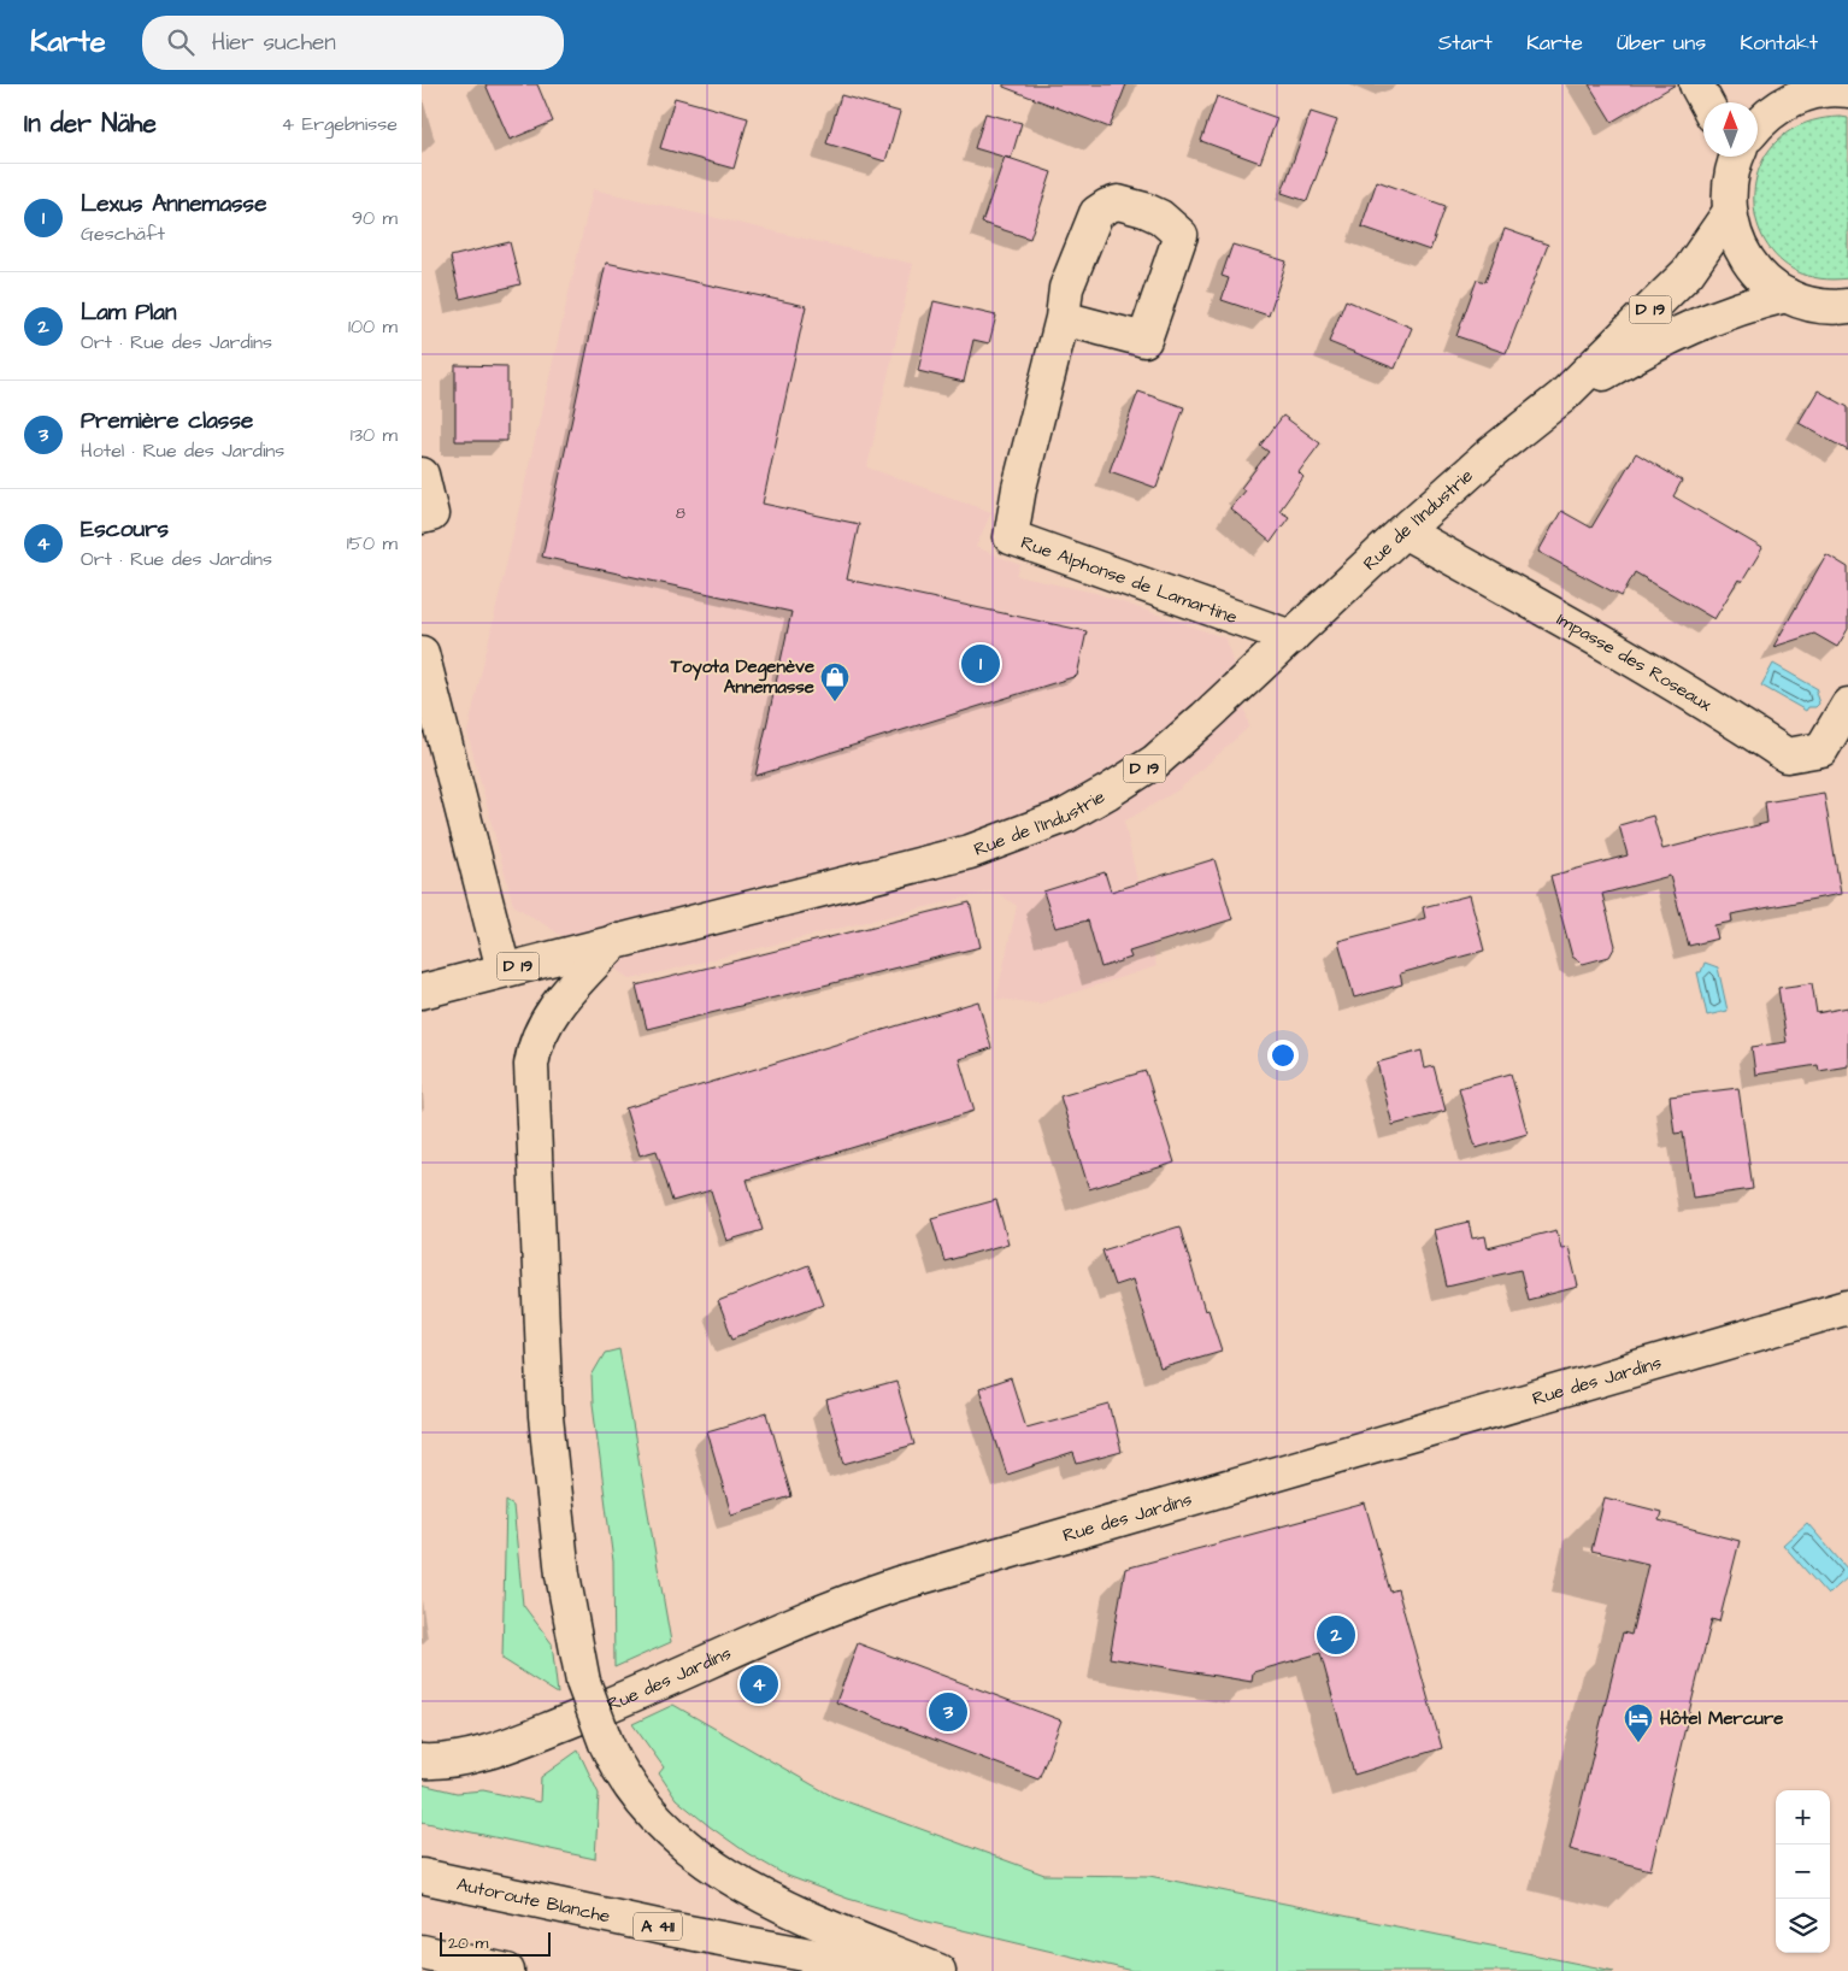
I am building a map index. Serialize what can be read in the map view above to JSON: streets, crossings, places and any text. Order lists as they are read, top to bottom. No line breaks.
{"streets":{"main road":["D 19","Rue de l'Industrie","Rue Alphonse de Lamartine","Impasse des Roseaux","Rue des Jardins","Autoroute Blanche","A 411"]},"crossings":[["Rue de l'Industrie","Rue Alphonse de Lamartine"],["Rue de l'Industrie","Impasse des Roseaux"]],"places":{"shop":["Toyota Degenève Annemasse"],"hotel":["Hôtel Mercure"]},"house_numbers":["8"],"scale_bar":"20 m","north":"top","page":{"header":"Karte","search":"Hier suchen","nav":["Start","Karte","Über uns","Kontakt"],"heading":["In der Nähe","4 Ergebnisse"],"list":[{"mark":"1","name":"Lexus Annemasse","note":"Geschäft","value":"90 m"},{"mark":"2","name":"Lam Plan","note":"Ort · Rue des Jardins","value":"100 m"},{"mark":"3","name":"Première classe","note":"Hotel · Rue des Jardins","value":"130 m"},{"mark":"4","name":"Escours","note":"Ort · Rue des Jardins","value":"150 m"}],"pins":["1","2","4","3"],"map_buttons":["+","−"],"scale":"20 m"}}
